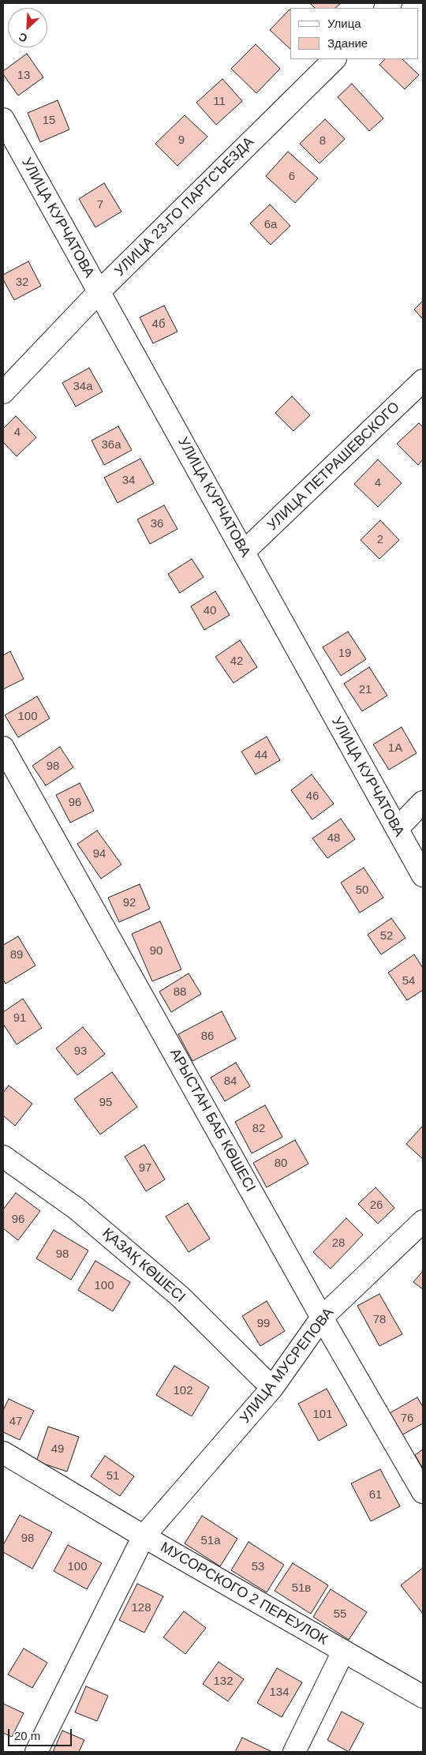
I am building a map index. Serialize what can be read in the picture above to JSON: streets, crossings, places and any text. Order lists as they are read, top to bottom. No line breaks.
{"streets":{"street":["УЛИЦА 23-ГО ПАРТСЪЕЗДА","УЛИЦА КУРЧАТОВА","УЛИЦА ПЕТРАШЕВСКОГО","АРЫСТАН БАБ КӨШЕСІ","ҚАЗАҚ КӨШЕСІ","УЛИЦА МУСРЕПОВА","МУСОРСКОГО 2 ПЕРЕУЛОК"]},"crossings":[["УЛИЦА 23-ГО ПАРТСЪЕЗДА","УЛИЦА КУРЧАТОВА"],["УЛИЦА КУРЧАТОВА","УЛИЦА ПЕТРАШЕВСКОГО"],["АРЫСТАН БАБ КӨШЕСІ","УЛИЦА МУСРЕПОВА"],["ҚАЗАҚ КӨШЕСІ","УЛИЦА МУСРЕПОВА"],["УЛИЦА МУСРЕПОВА","МУСОРСКОГО 2 ПЕРЕУЛОК"]],"house_numbers":["13","11","15","9","8","6","7","6а","32","4б","34а","4","36а","34","4","36","2","40","19","42","21","100","1А","44","98","46","96","48","94","50","92","52","90","89","54","88","91","86","93","84","95","82","80","97","26","96","28","98","100","78","99","102","101","76","47","49","51","61","98","51а","100","53","51в","128","55","132","134"],"legend":["Улица","Здание"],"scale_bar":"20 m","north":"bottom left"}
